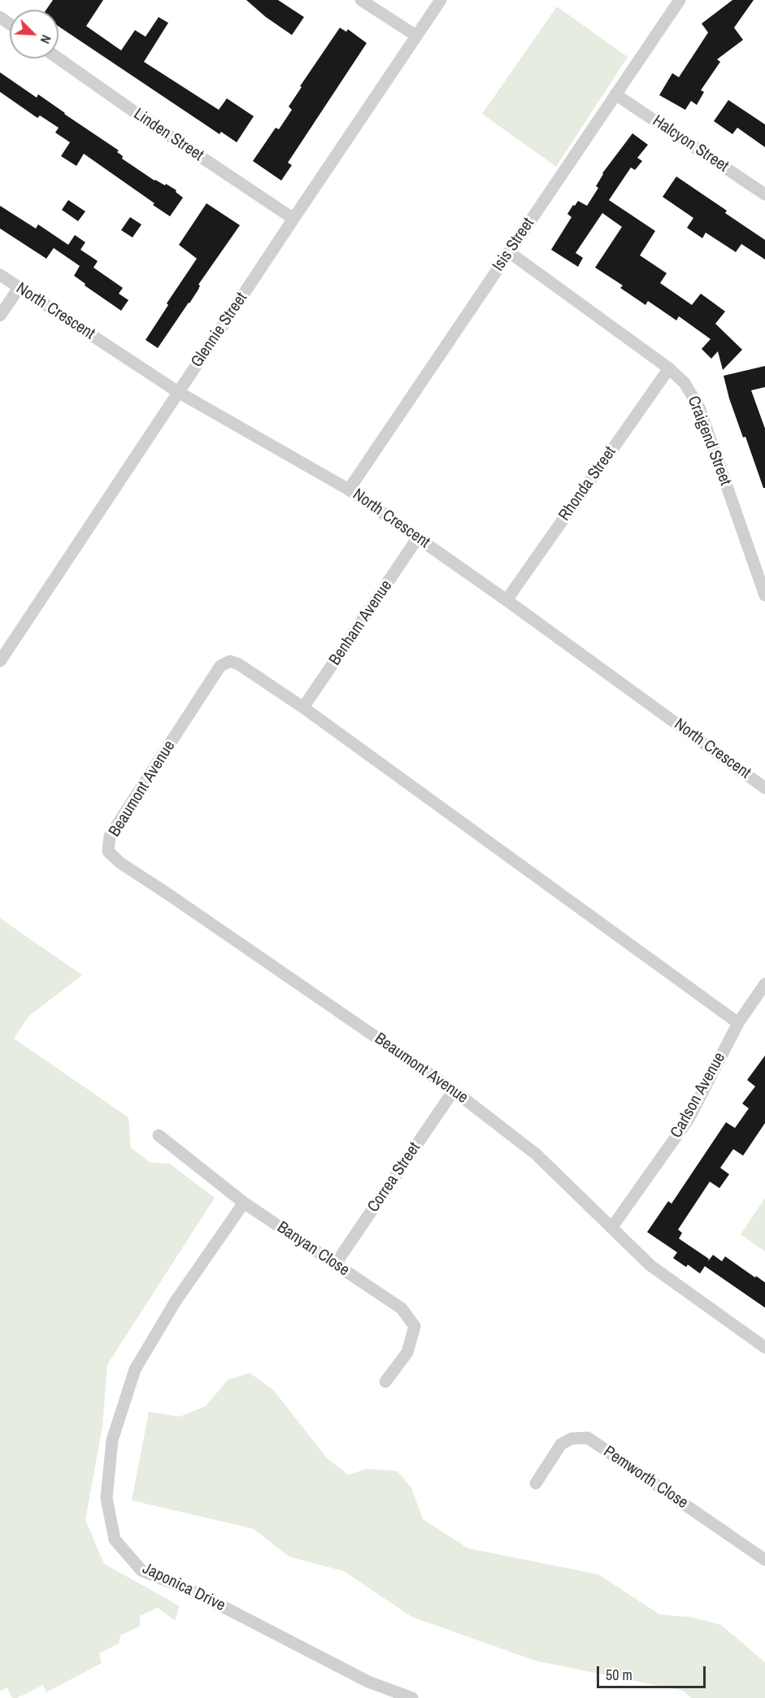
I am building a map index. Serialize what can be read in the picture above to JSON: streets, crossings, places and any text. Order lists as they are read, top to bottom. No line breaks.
{"streets":{"street":["Linden Street","Halcyon Street","Isis Street","North Crescent","Glennie Street","Craigend Street","Rhonda Street","Benham Avenue","Beaumont Avenue","Carlson Avenue","Correa Street","Banyan Close","Pemworth Close","Japonica Drive"]},"crossings":[["Linden Street","Glennie Street"],["Halcyon Street","Isis Street"],["Isis Street","North Crescent"],["Isis Street","Craigend Street"],["North Crescent","Glennie Street"],["North Crescent","Rhonda Street"],["North Crescent","Benham Avenue"],["Craigend Street","Rhonda Street"],["Benham Avenue","Beaumont Avenue"],["Beaumont Avenue","Carlson Avenue"],["Beaumont Avenue","Correa Street"],["Correa Street","Banyan Close"],["Banyan Close","Japonica Drive"]],"scale_bar":"50 m","north":"bottom right"}
